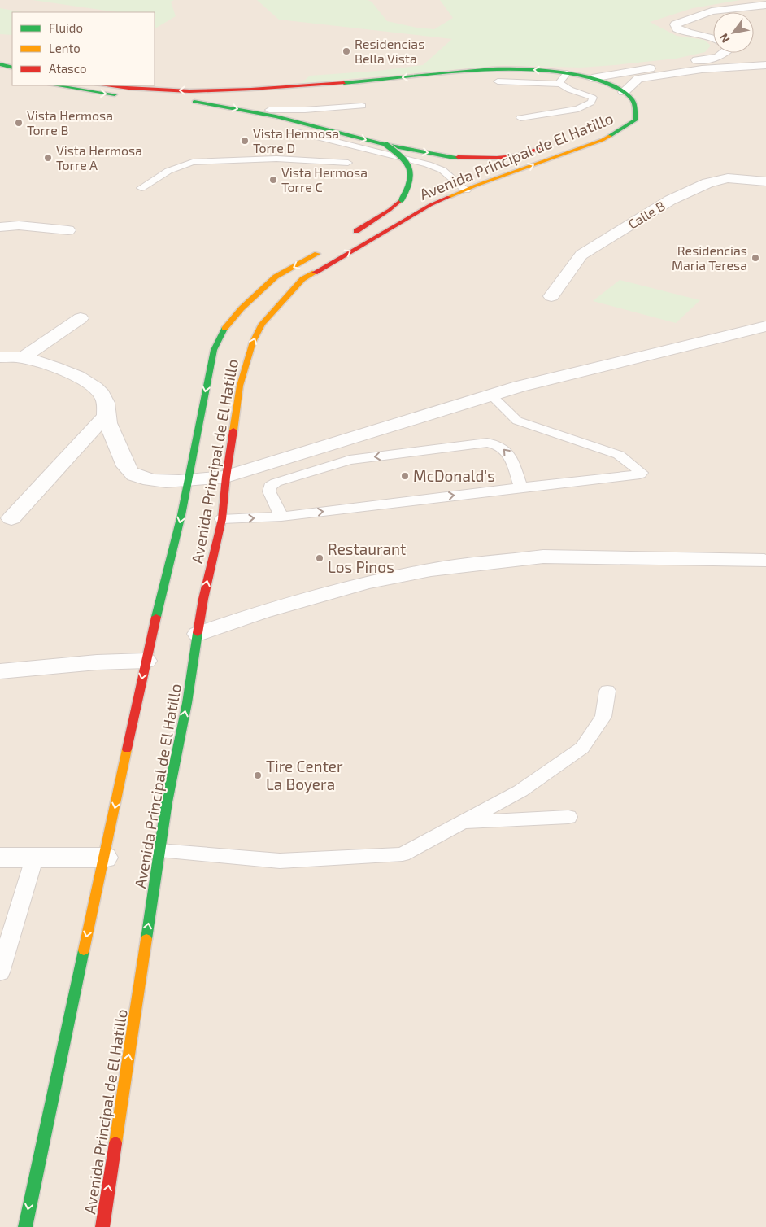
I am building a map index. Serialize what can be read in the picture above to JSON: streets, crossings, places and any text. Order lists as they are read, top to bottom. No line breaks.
{"streets":{"main road":["Avenida Principal de El Hatillo"],"street":["Calle B"]},"places":["Residencias Bella Vista","Vista Hermosa Torre B","Vista Hermosa Torre D","Vista Hermosa Torre A","Vista Hermosa Torre C","Residencias Maria Teresa","McDonald's","Restaurant Los Pinos","Tire Center La Boyera"],"legend":["Fluido","Lento","Atasco"],"north":"bottom left"}
